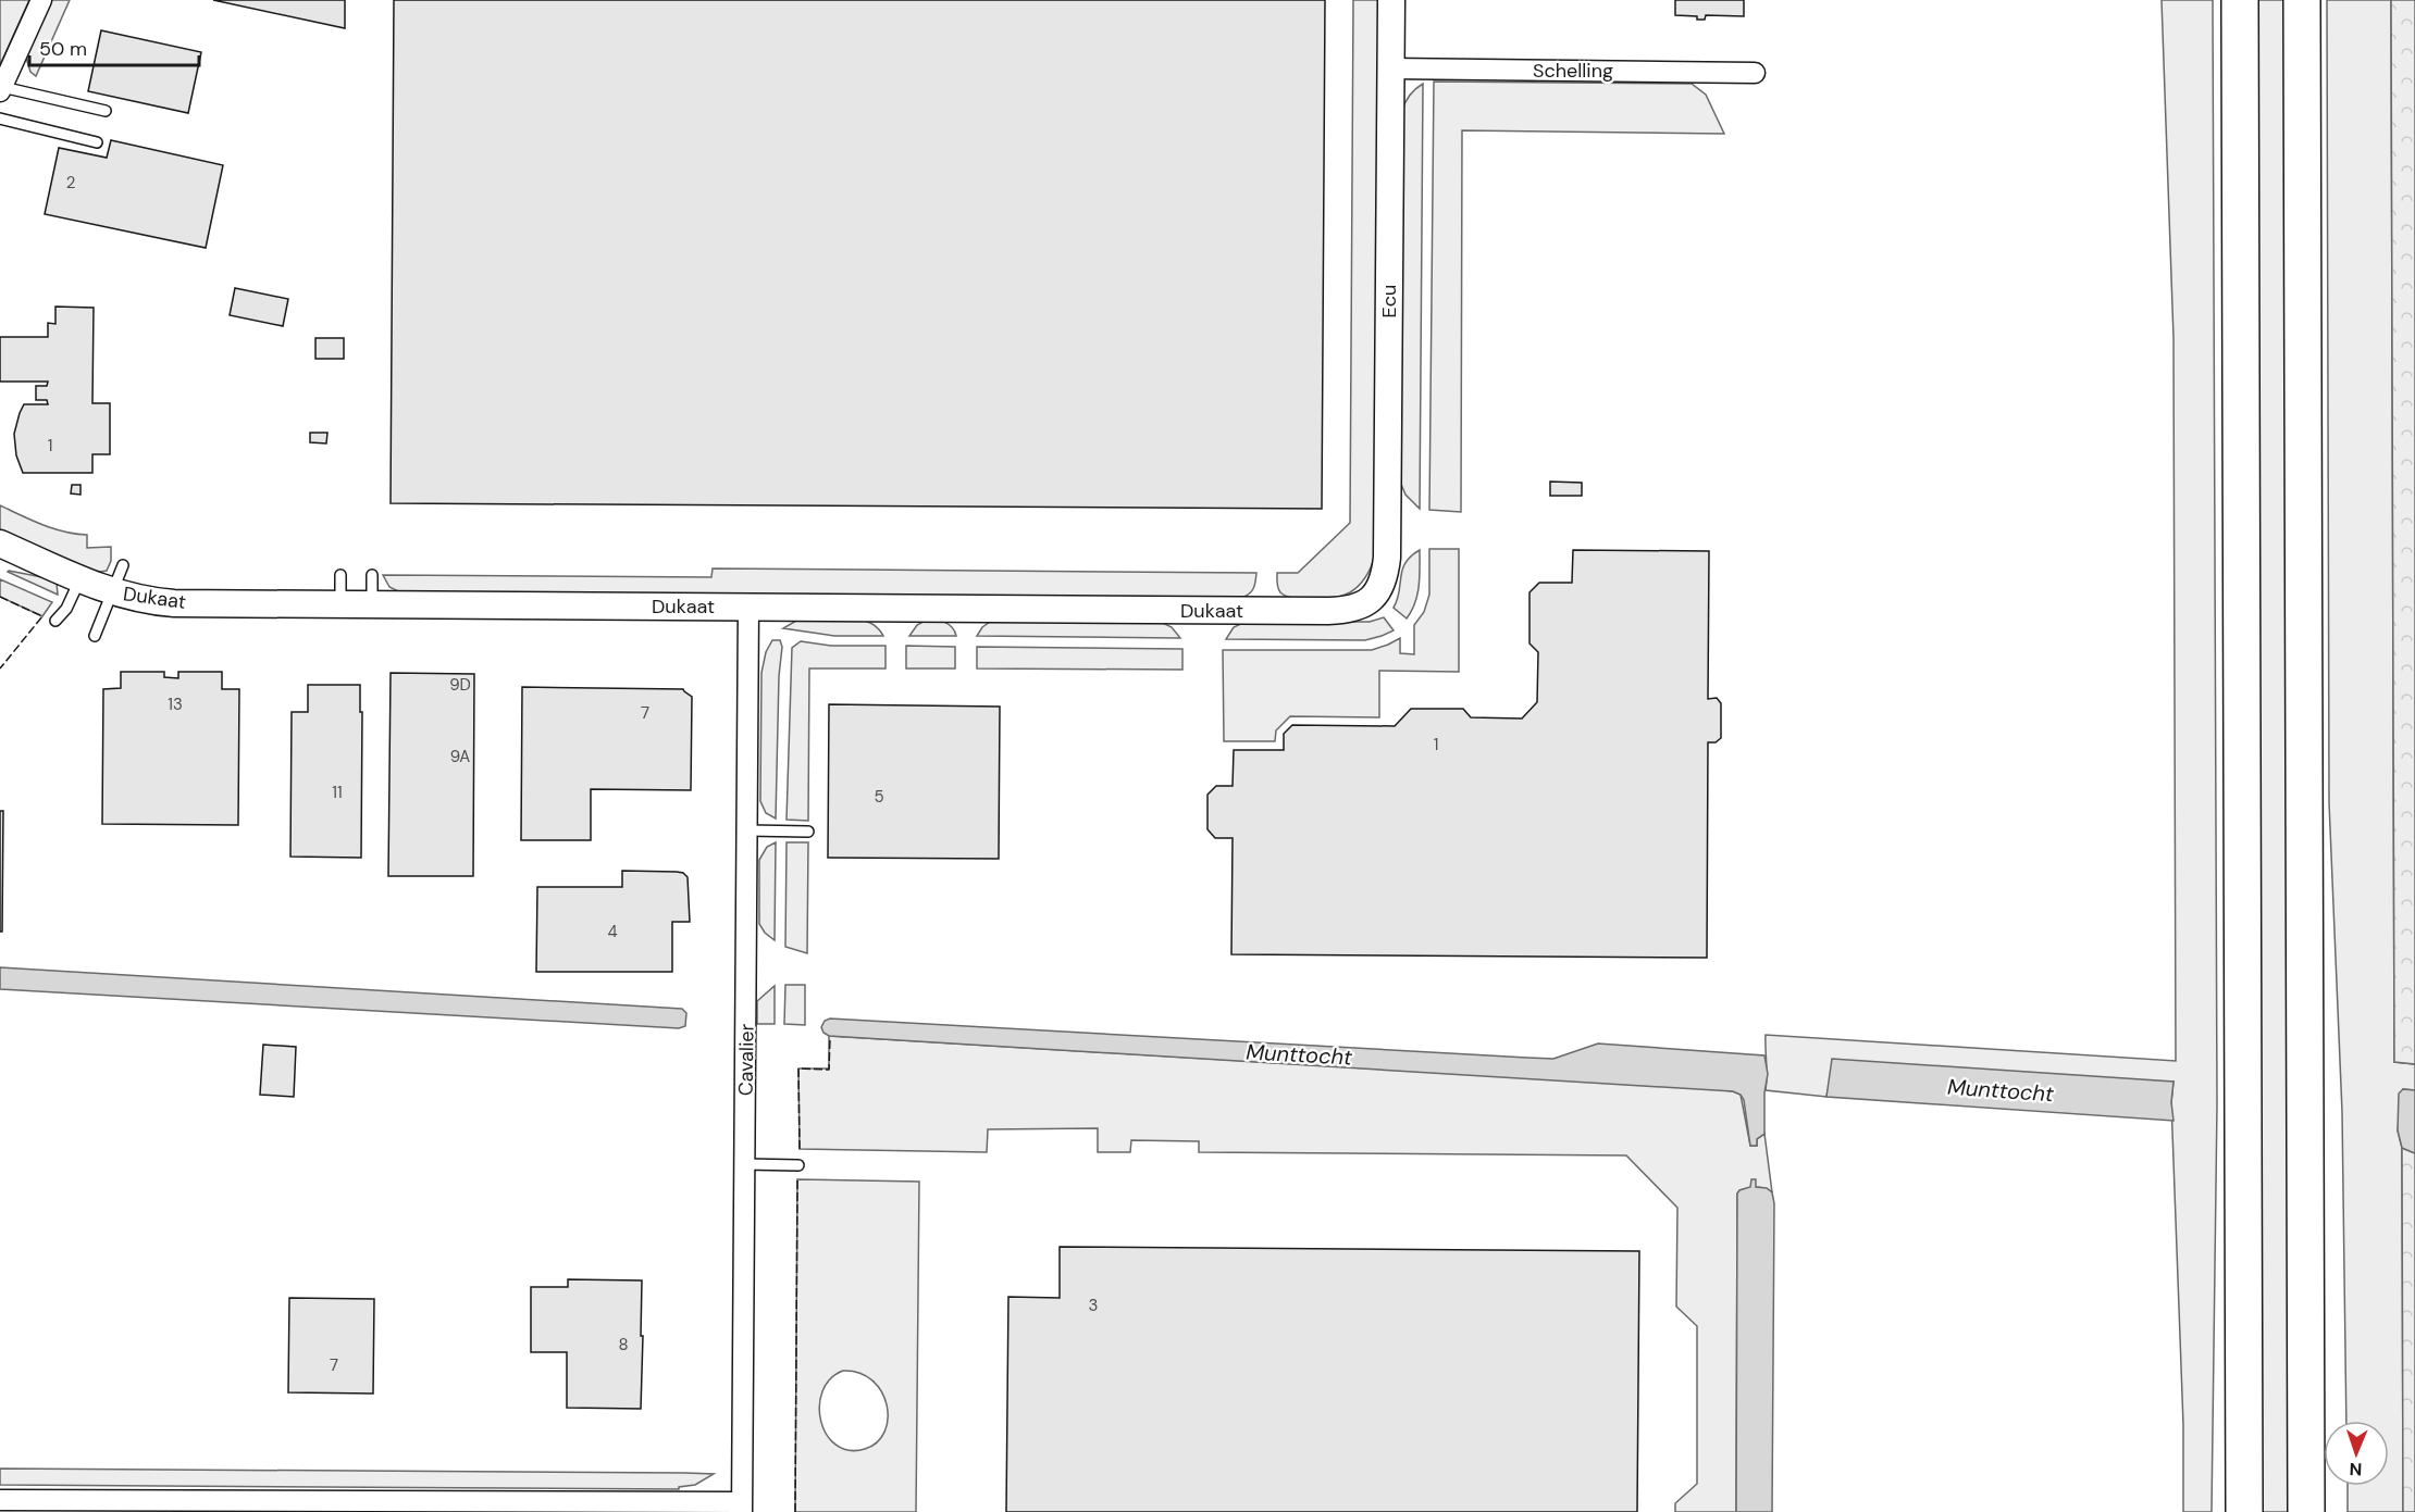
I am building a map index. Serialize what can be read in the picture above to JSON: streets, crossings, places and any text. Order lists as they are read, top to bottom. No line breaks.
{"streets":{"street":["Schelling","Ecu","Dukaat","Cavalier"]},"crossings":[["Schelling","Ecu"],["Ecu","Dukaat"],["Dukaat","Cavalier"]],"water":["Munttocht"],"house_numbers":["2","1","9D","13","7","1","9A","11","5","4","3","8","7"],"scale_bar":"50 m","north":"bottom"}
